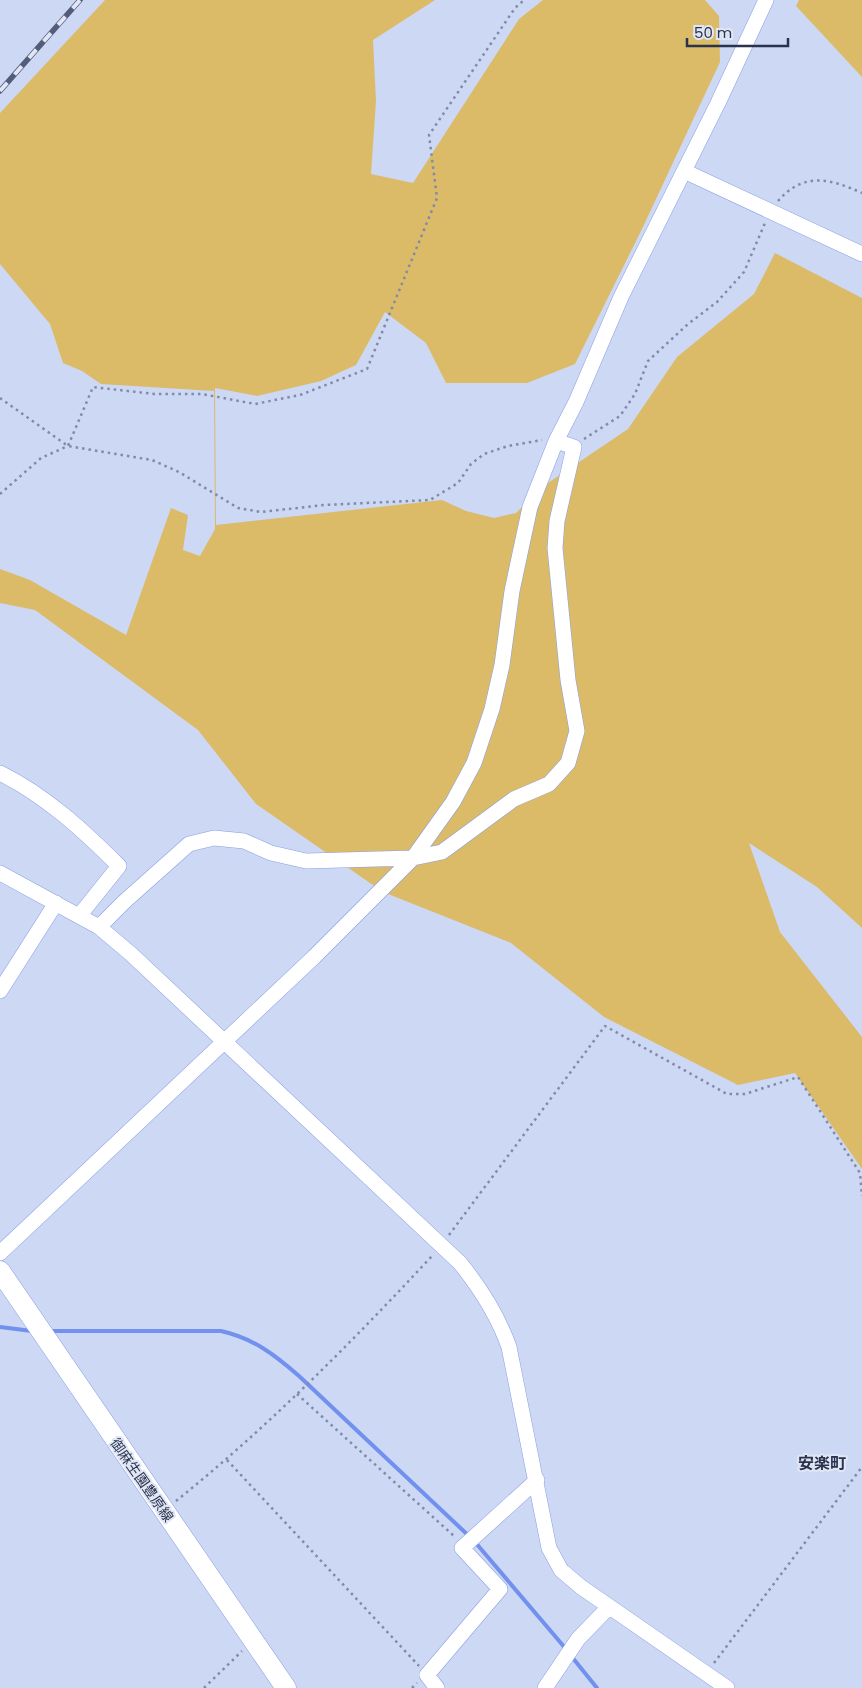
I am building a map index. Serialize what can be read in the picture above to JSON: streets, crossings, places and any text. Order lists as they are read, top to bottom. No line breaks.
{"streets":{"main road":["御麻生園豊原線"]},"districts":["安楽町"],"scale_bar":"50 m"}
